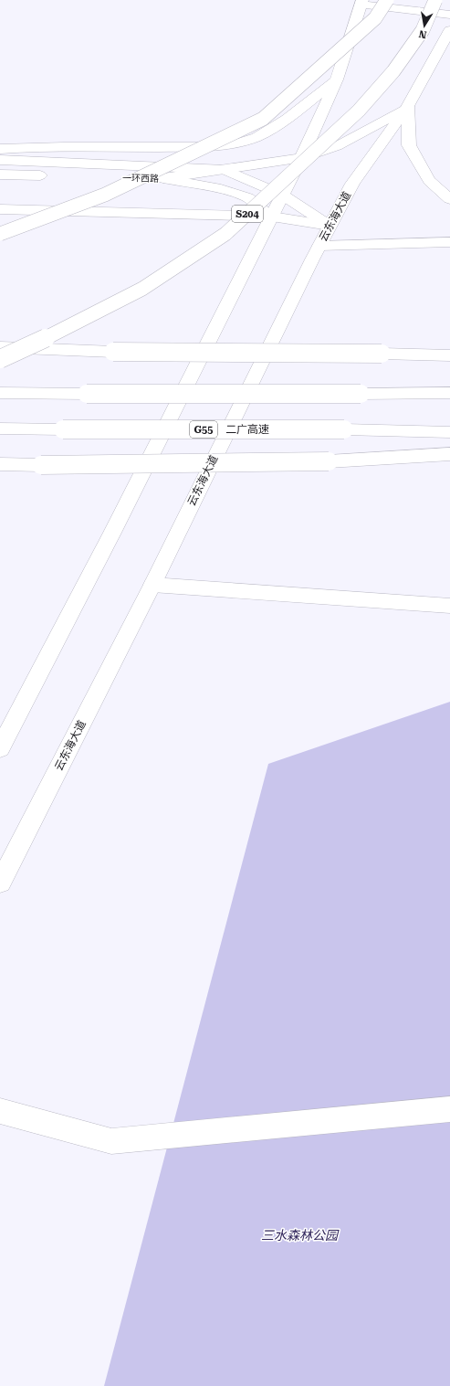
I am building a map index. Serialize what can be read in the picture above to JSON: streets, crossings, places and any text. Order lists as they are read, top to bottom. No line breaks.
{"streets":{"main road":["一环西路","S204","云东海大道","G55","二广高速"]},"parks":["三水森林公园"],"north":"bottom"}
